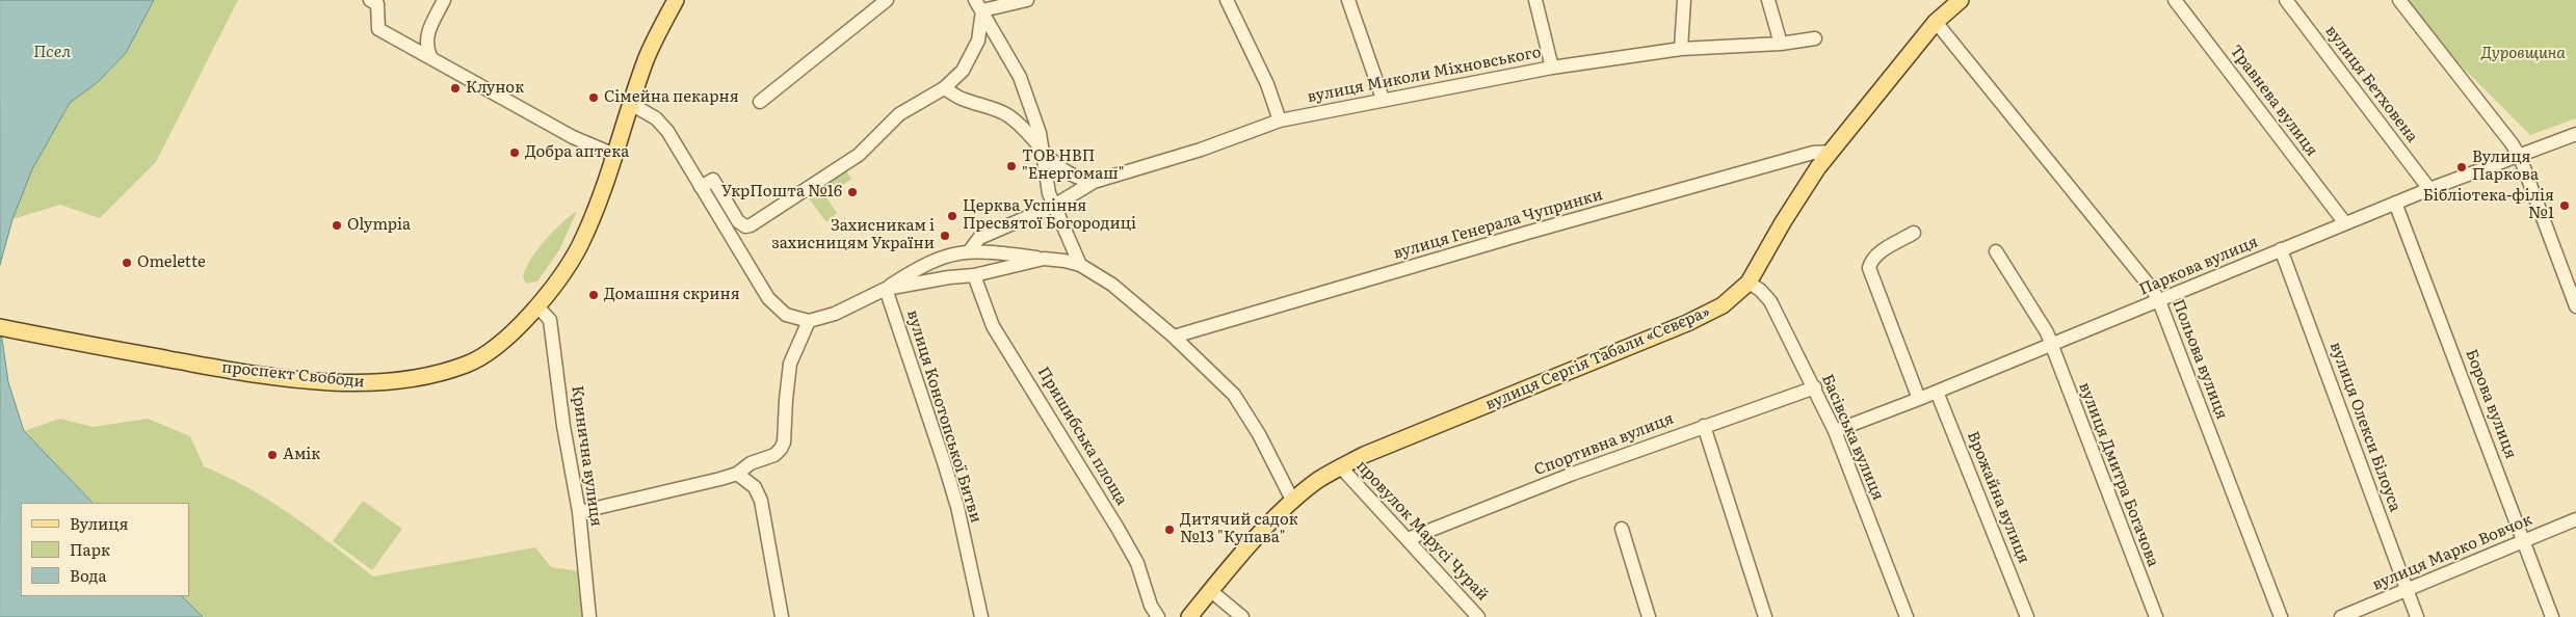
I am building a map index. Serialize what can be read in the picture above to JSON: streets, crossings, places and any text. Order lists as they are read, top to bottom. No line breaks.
{"streets":{"main road":["вулиця Сергія Табали «Сєвєра»","проспект Свободи"],"street":["вулиця Миколи Міхновського","вулиця Бетховена","Травнева вулиця","вулиця Генерала Чупринки","Паркова вулиця","Польова вулиця","Борова вулиця","вулиця Конотопської Битви","вулиця Олекси Білоуса","Пришибська площа","Басівська вулиця","Спортивна вулиця","Кринична вулиця","вулиця Дмитра Богачова","Врожайна вулиця","провулок Марусі Чурай","вулиця Марко Вовчок"]},"crossings":[["вулиця Бетховена","Паркова вулиця"],["Травнева вулиця","Паркова вулиця"],["вулиця Генерала Чупринки","вулиця Сергія Табали «Сєвєра»"],["Паркова вулиця","Польова вулиця"],["Паркова вулиця","Борова вулиця"],["Паркова вулиця","вулиця Олекси Білоуса"],["Паркова вулиця","Басівська вулиця"],["Паркова вулиця","вулиця Дмитра Богачова"],["Паркова вулиця","Врожайна вулиця"],["вулиця Сергія Табали «Сєвєра»","Польова вулиця"],["вулиця Сергія Табали «Сєвєра»","Басівська вулиця"],["вулиця Сергія Табали «Сєвєра»","провулок Марусі Чурай"],["проспект Свободи","Кринична вулиця"],["Борова вулиця","вулиця Марко Вовчок"],["вулиця Олекси Білоуса","вулиця Марко Вовчок"],["Басівська вулиця","Спортивна вулиця"],["Спортивна вулиця","провулок Марусі Чурай"]],"water":["Псел"],"parks":["Дуровщина"],"places":["Клунок","Сімейна пекарня","Добра аптека","ТОВ НВП \"Енергомаш\"","Вулиця Паркова","УкрПошта №16","Бібліотека-філія №1","Церква Успіння Пресвятої Богородиці","Olympia","Захисникам і захисницям України","Omelette","Домашня скриня","Амік","Дитячий садок №13 \"Купава\""],"legend":["Вулиця","Парк","Вода"]}
